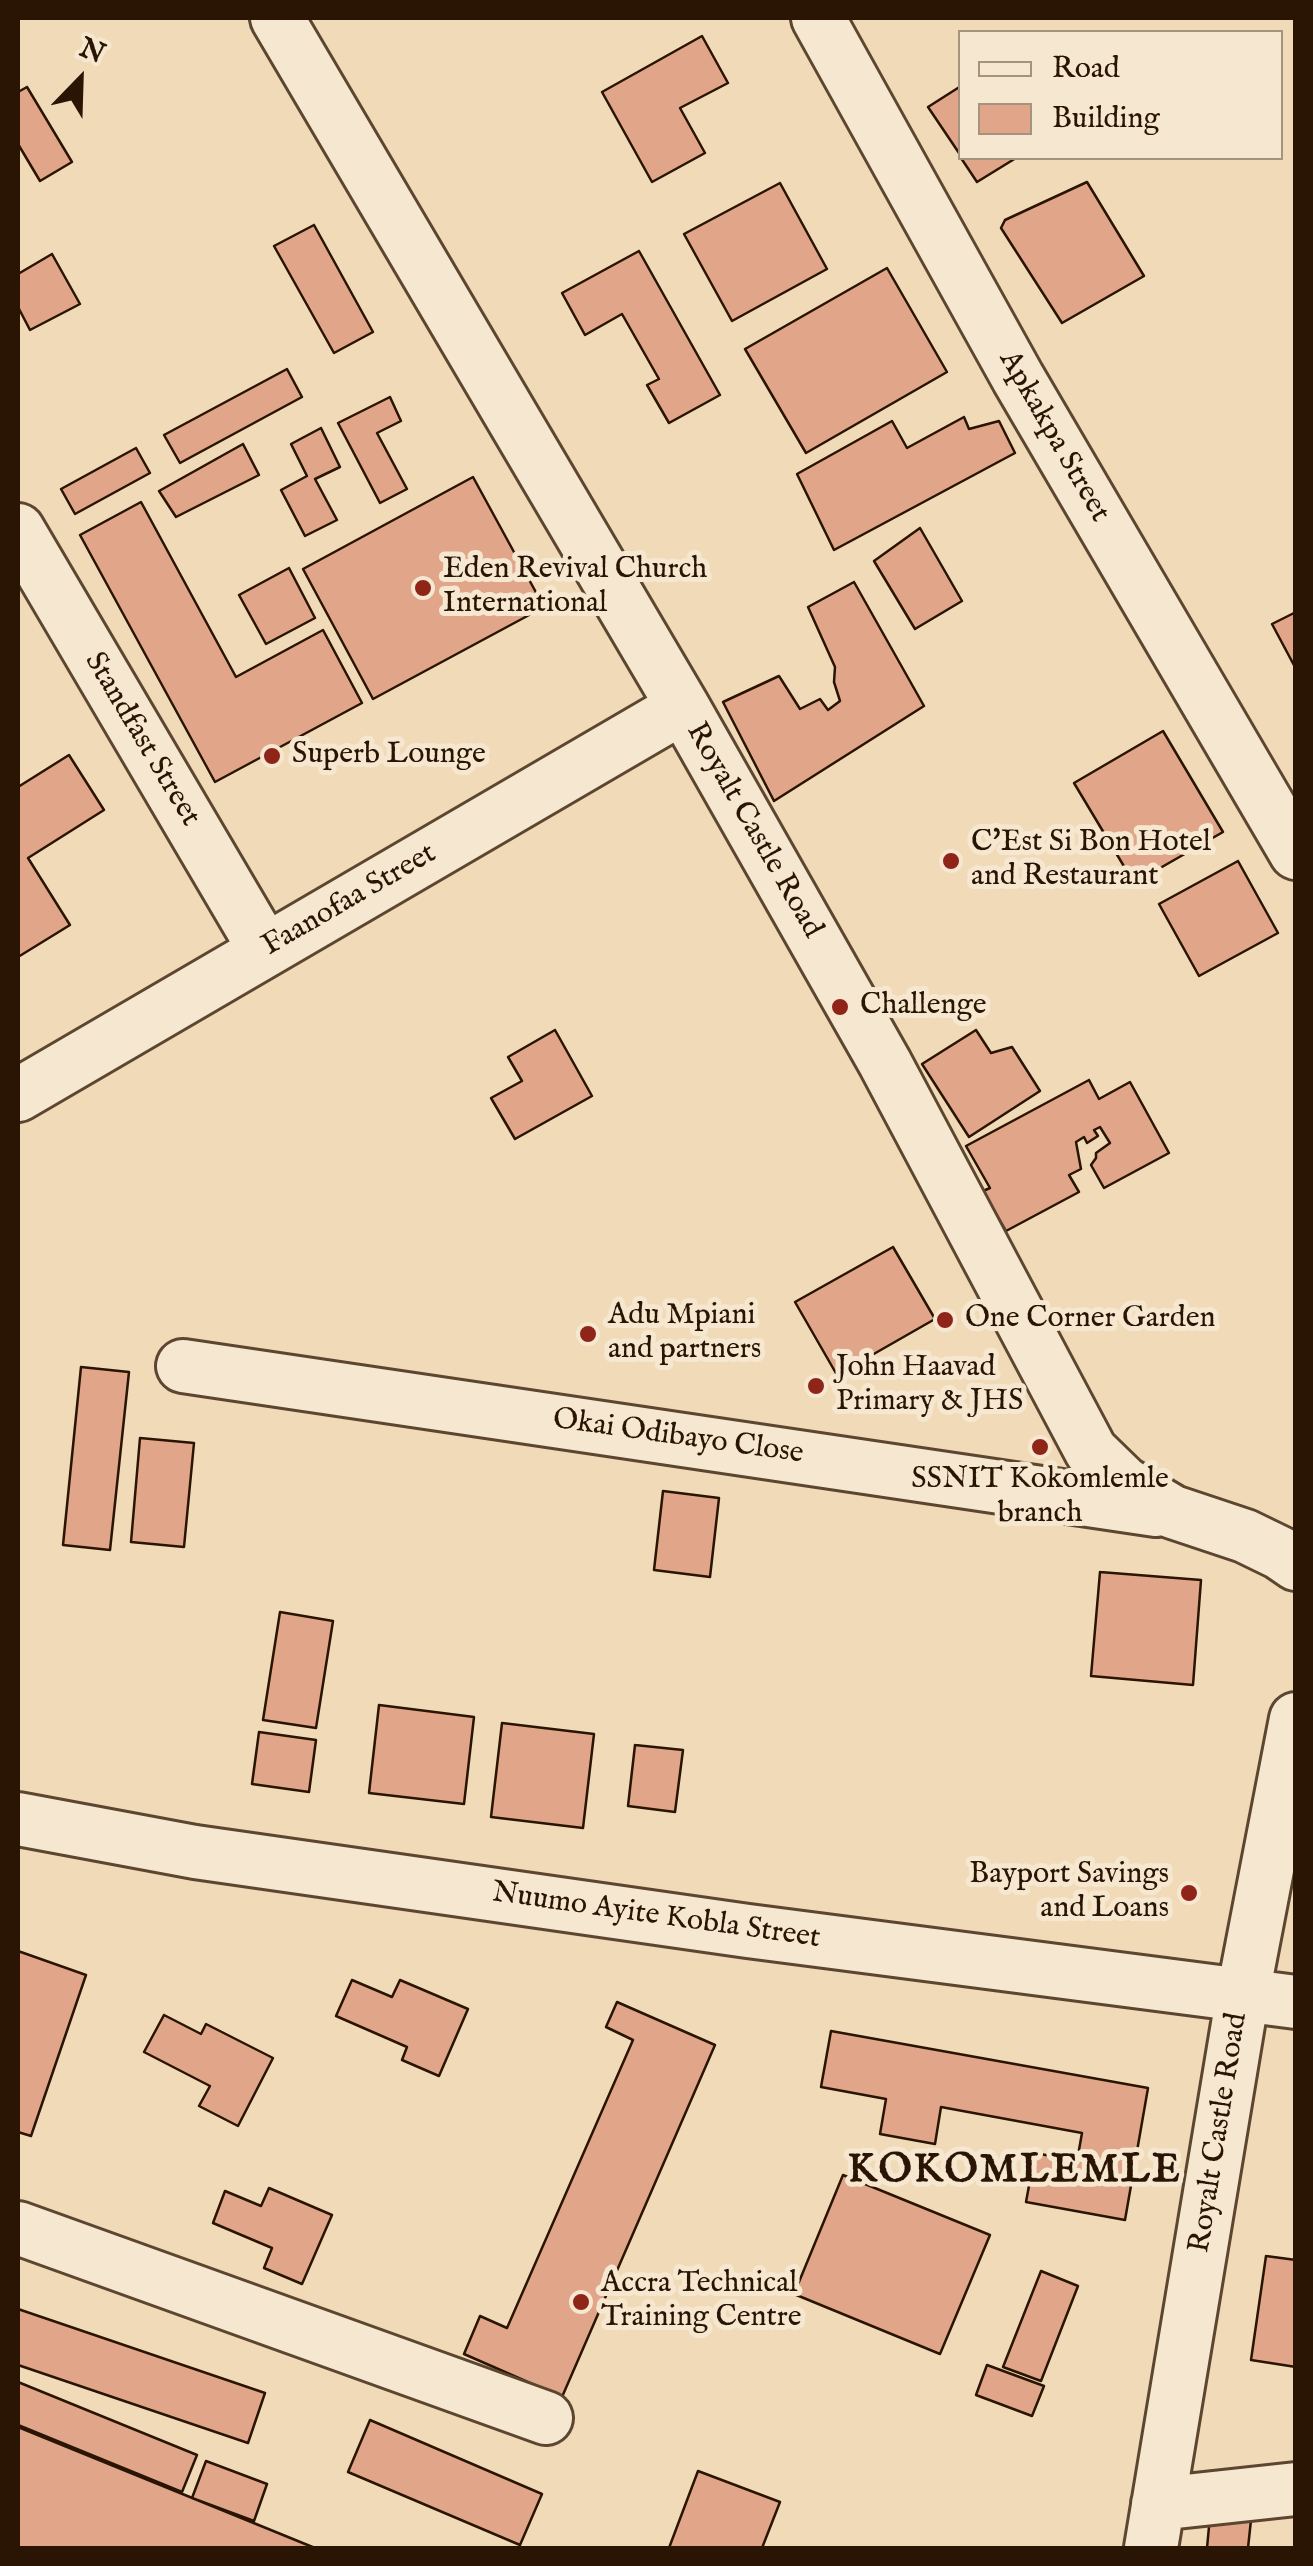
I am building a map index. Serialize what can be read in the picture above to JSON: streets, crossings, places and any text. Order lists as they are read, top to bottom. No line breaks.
{"streets":{"street":["Apkakpa Street","Standfast Street","Royalt Castle Road","Faanofaa Street","Okai Odibayo Close","Nuumo Ayite Kobla Street"]},"crossings":[["Standfast Street","Faanofaa Street"],["Royalt Castle Road","Faanofaa Street"],["Royalt Castle Road","Okai Odibayo Close"],["Royalt Castle Road","Nuumo Ayite Kobla Street"]],"districts":["KOKOMLEMLE"],"places":["Eden Revival Church International","Superb Lounge","C'Est Si Bon Hotel and Restaurant","Challenge","One Corner Garden","Adu Mpiani and partners","John Haavad Primary & JHS","SSNIT Kokomlemle branch","Bayport Savings and Loans","Accra Technical Training Centre"],"legend":["Road","Building"],"north":"top right"}
